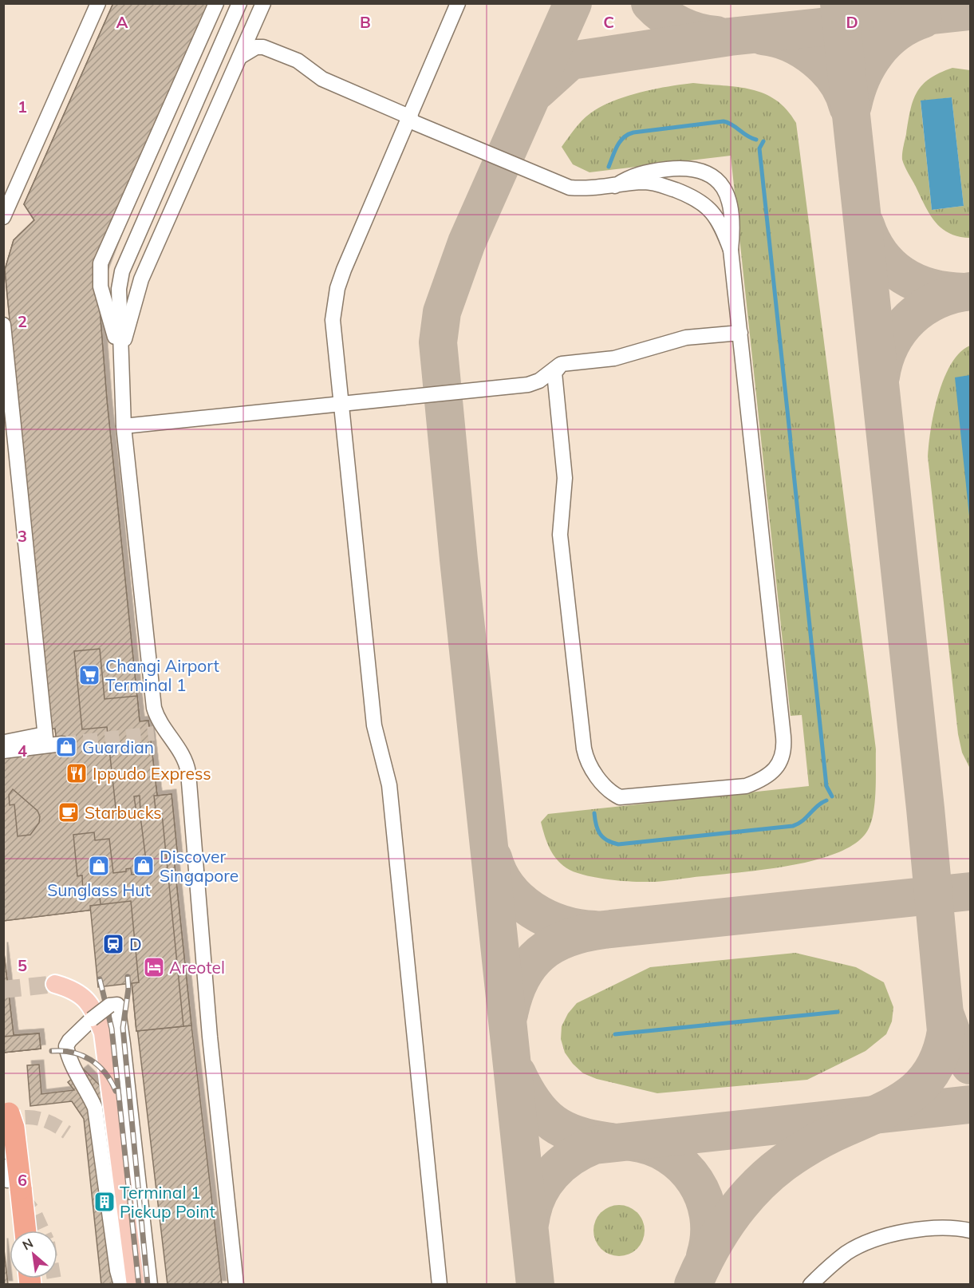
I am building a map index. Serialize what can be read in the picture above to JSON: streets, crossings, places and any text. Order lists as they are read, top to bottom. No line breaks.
{"places":{"supermarket":["Changi Airport Terminal 1"],"shop":["Guardian","Sunglass Hut","Discover Singapore"],"restaurant":["Ippudo Express"],"cafe":["Starbucks"],"station":["D"],"hotel":["Areotel"],"building":["Terminal 1 Pickup Point"]},"north":"top left","grid":{"columns":["A","B","C","D"],"rows":["1","2","3","4","5","6"]}}
